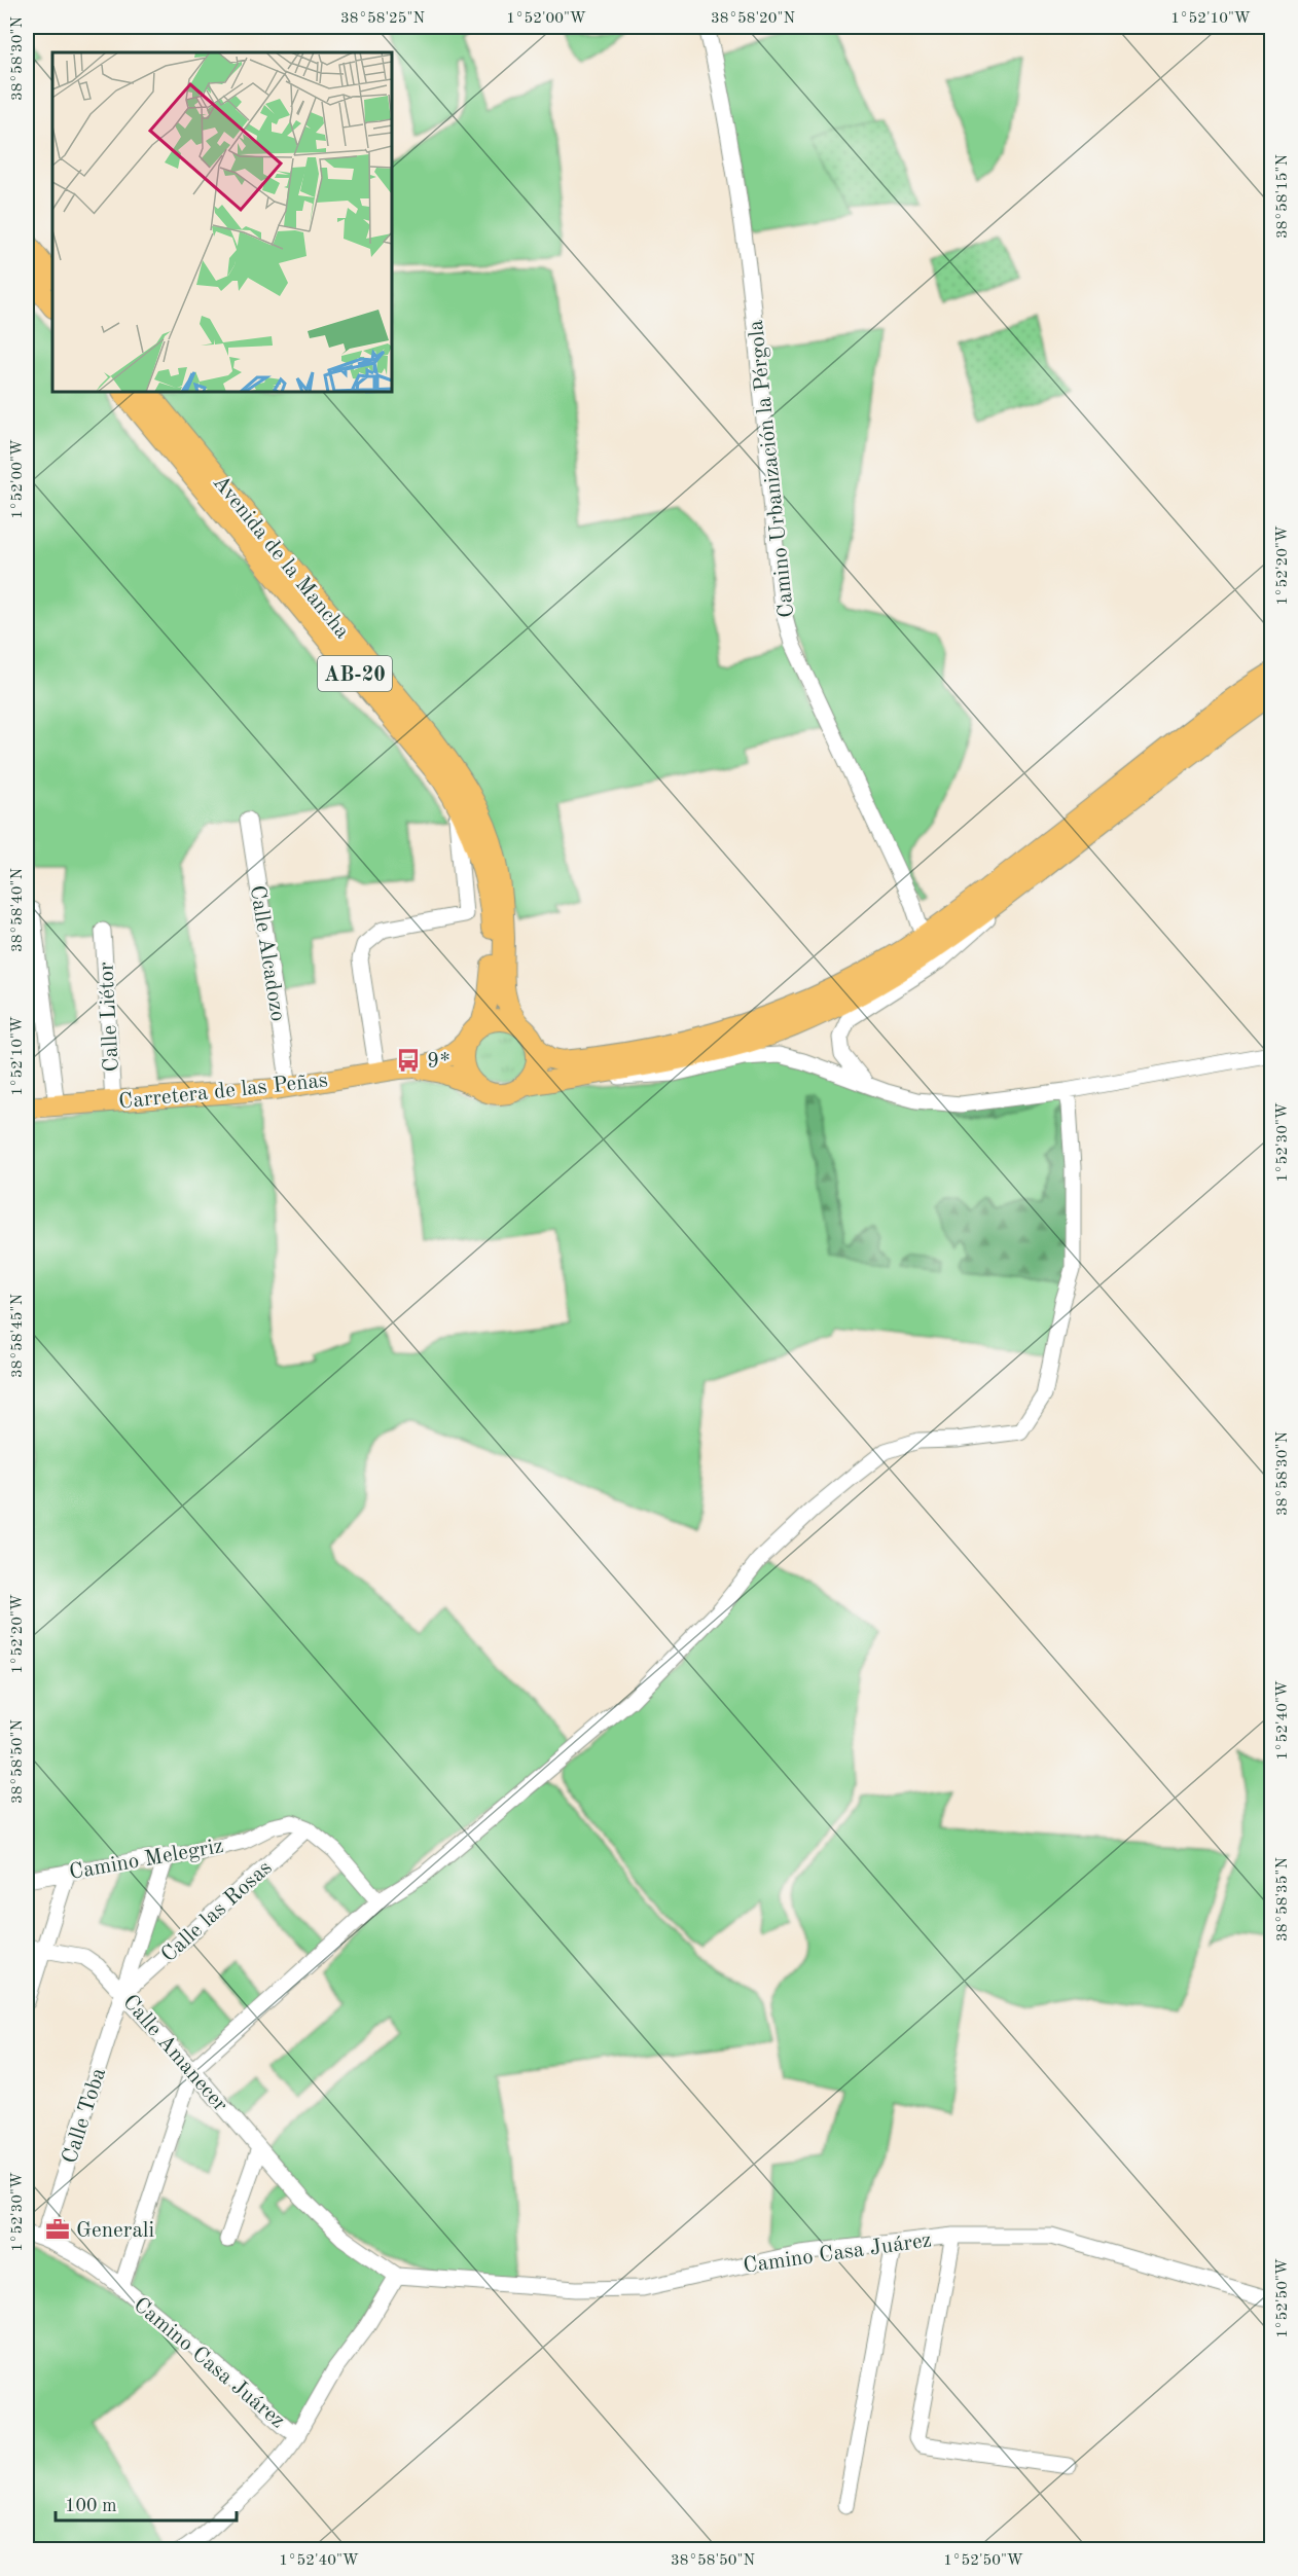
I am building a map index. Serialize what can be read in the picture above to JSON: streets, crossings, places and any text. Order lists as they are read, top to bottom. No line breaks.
{"streets":{"main road":["Avenida de la Mancha","AB-20","Carretera de las Peñas"],"street":["Camino Urbanización la Pérgola","Calle Alcadozo","Calle Liétor","Camino Melegriz","Calle las Rosas","Calle Amanecer","Calle Toba","Camino Casa Juárez"]},"crossings":[["Calle Alcadozo","Carretera de las Peñas"],["Calle Liétor","Carretera de las Peñas"],["Camino Melegriz","Calle las Rosas"],["Camino Melegriz","Calle Toba"],["Calle las Rosas","Calle Amanecer"],["Calle las Rosas","Calle Toba"],["Calle Amanecer","Calle Toba"],["Calle Amanecer","Camino Casa Juárez"],["Calle Toba","Camino Casa Juárez"]],"places":{"bus stop":["9*"],"office":["Generali"]},"scale_bar":"100 m","coordinates":["38°58'25\"N","1°52'00\"W","38°58'20\"N","1°52'10\"W","38°58'30\"N","38°58'15\"N","1°52'20\"W","38°58'40\"N","1°52'30\"W","38°58'45\"N","1°52'40\"W","38°58'50\"N","38°58'35\"N","1°52'50\"W"]}
